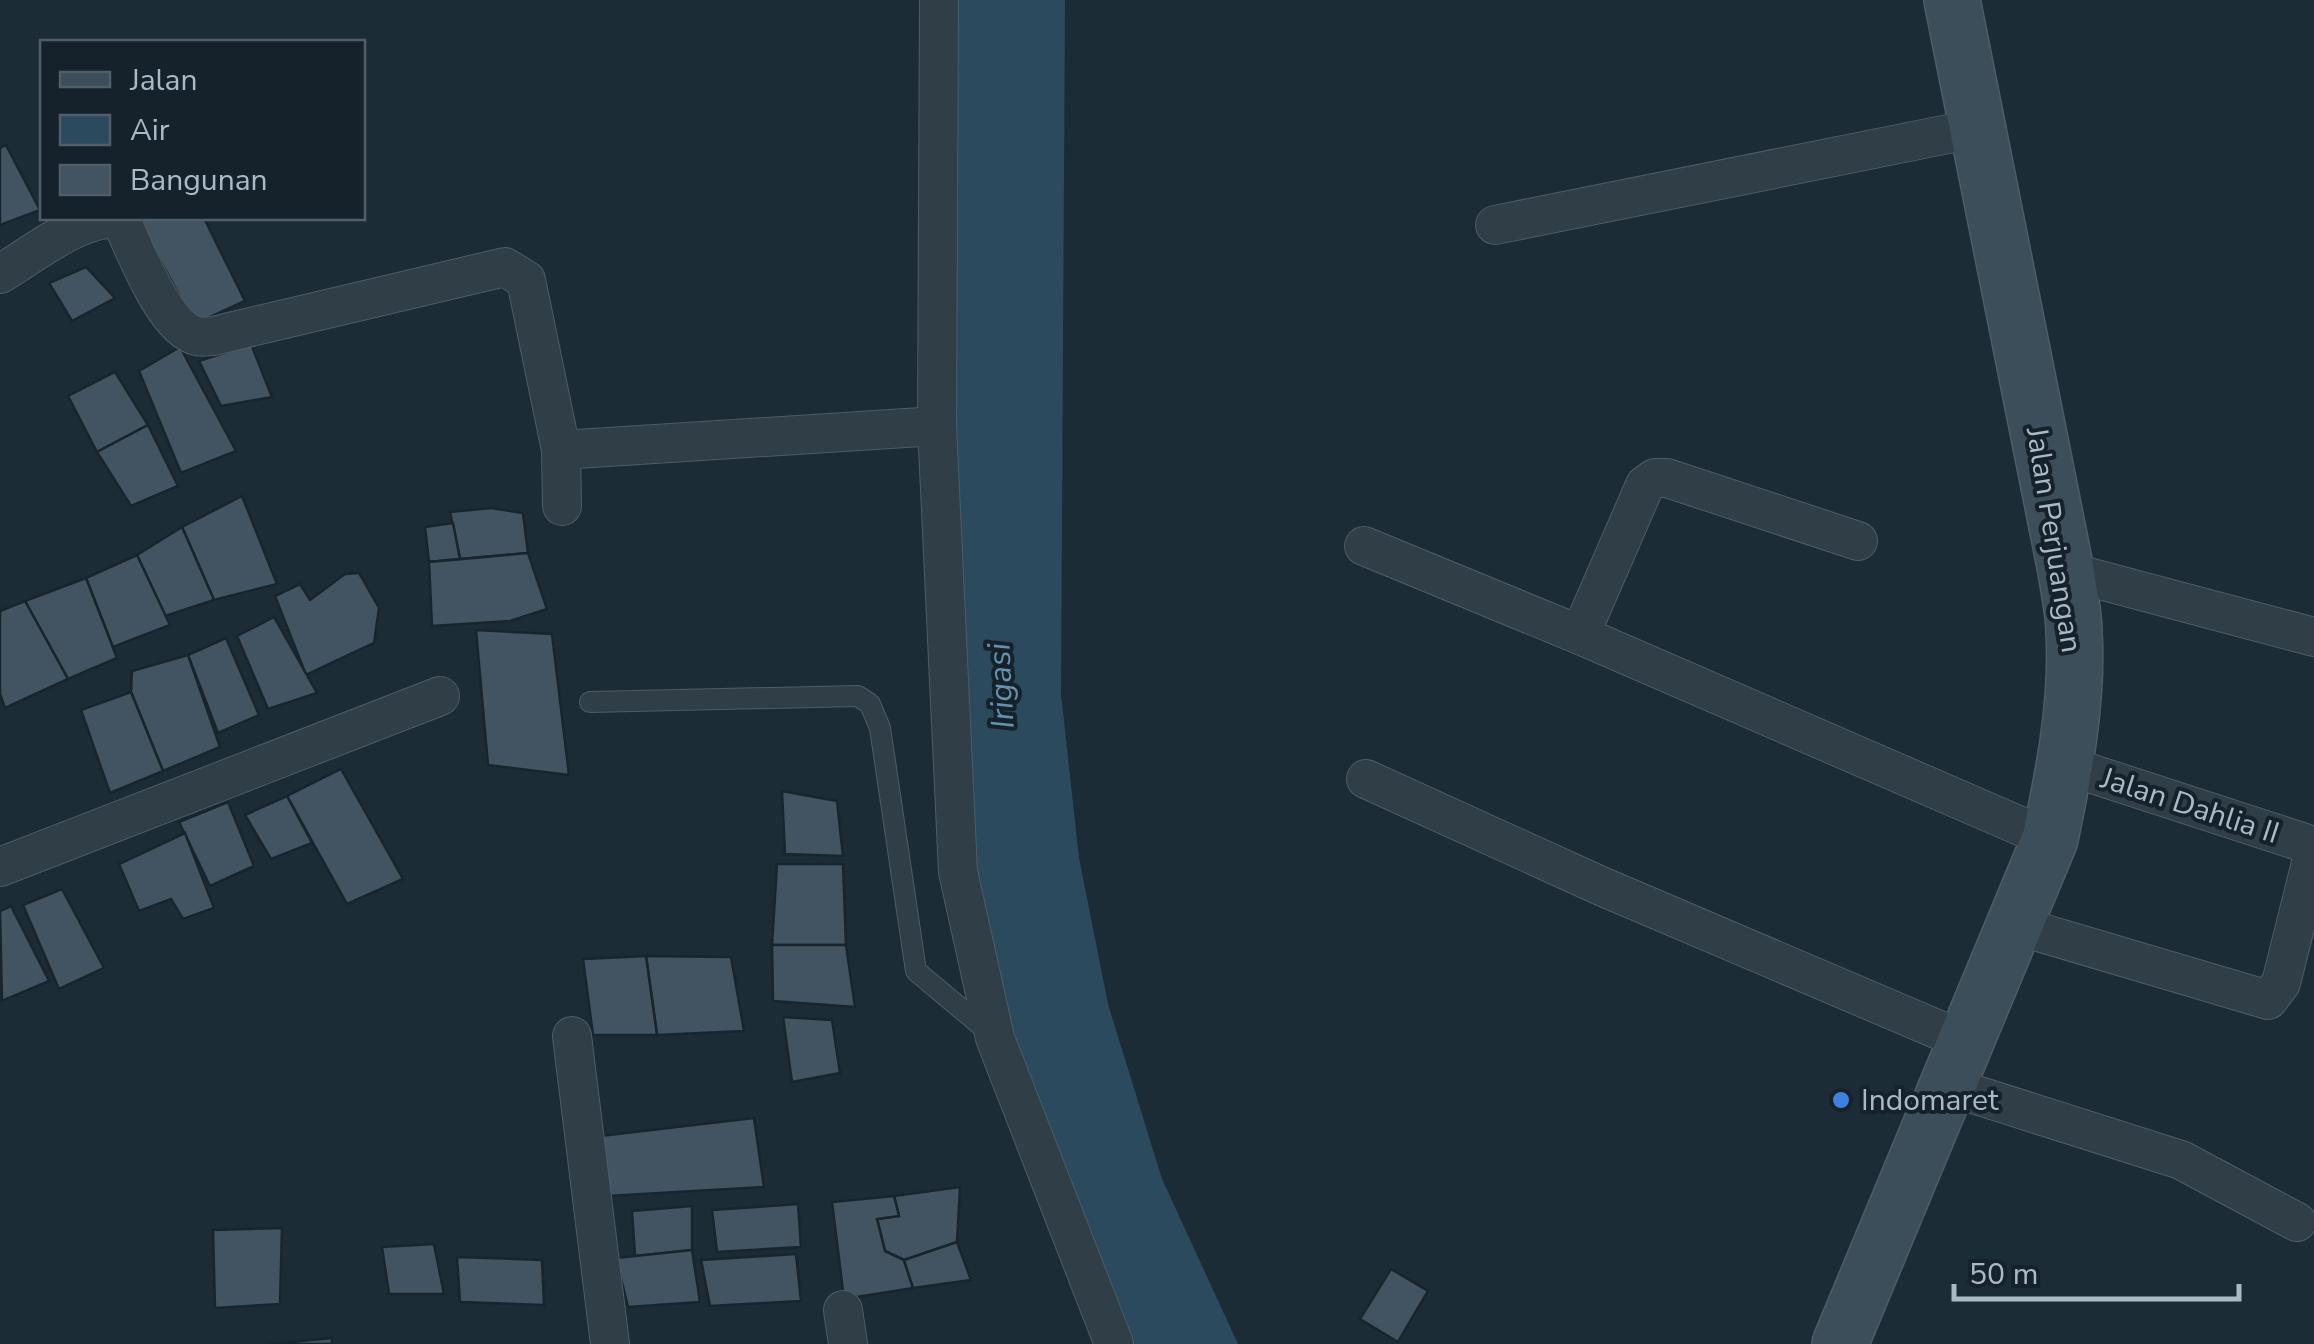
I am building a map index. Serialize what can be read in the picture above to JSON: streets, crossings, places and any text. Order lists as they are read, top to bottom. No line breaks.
{"streets":{"main road":["Jalan Perjuangan"],"street":["Jalan Dahlia II"]},"crossings":[["Jalan Perjuangan","Jalan Dahlia II"]],"water":["Irigasi"],"places":["Indomaret"],"legend":["Jalan","Air","Bangunan"],"scale_bar":"50 m"}
